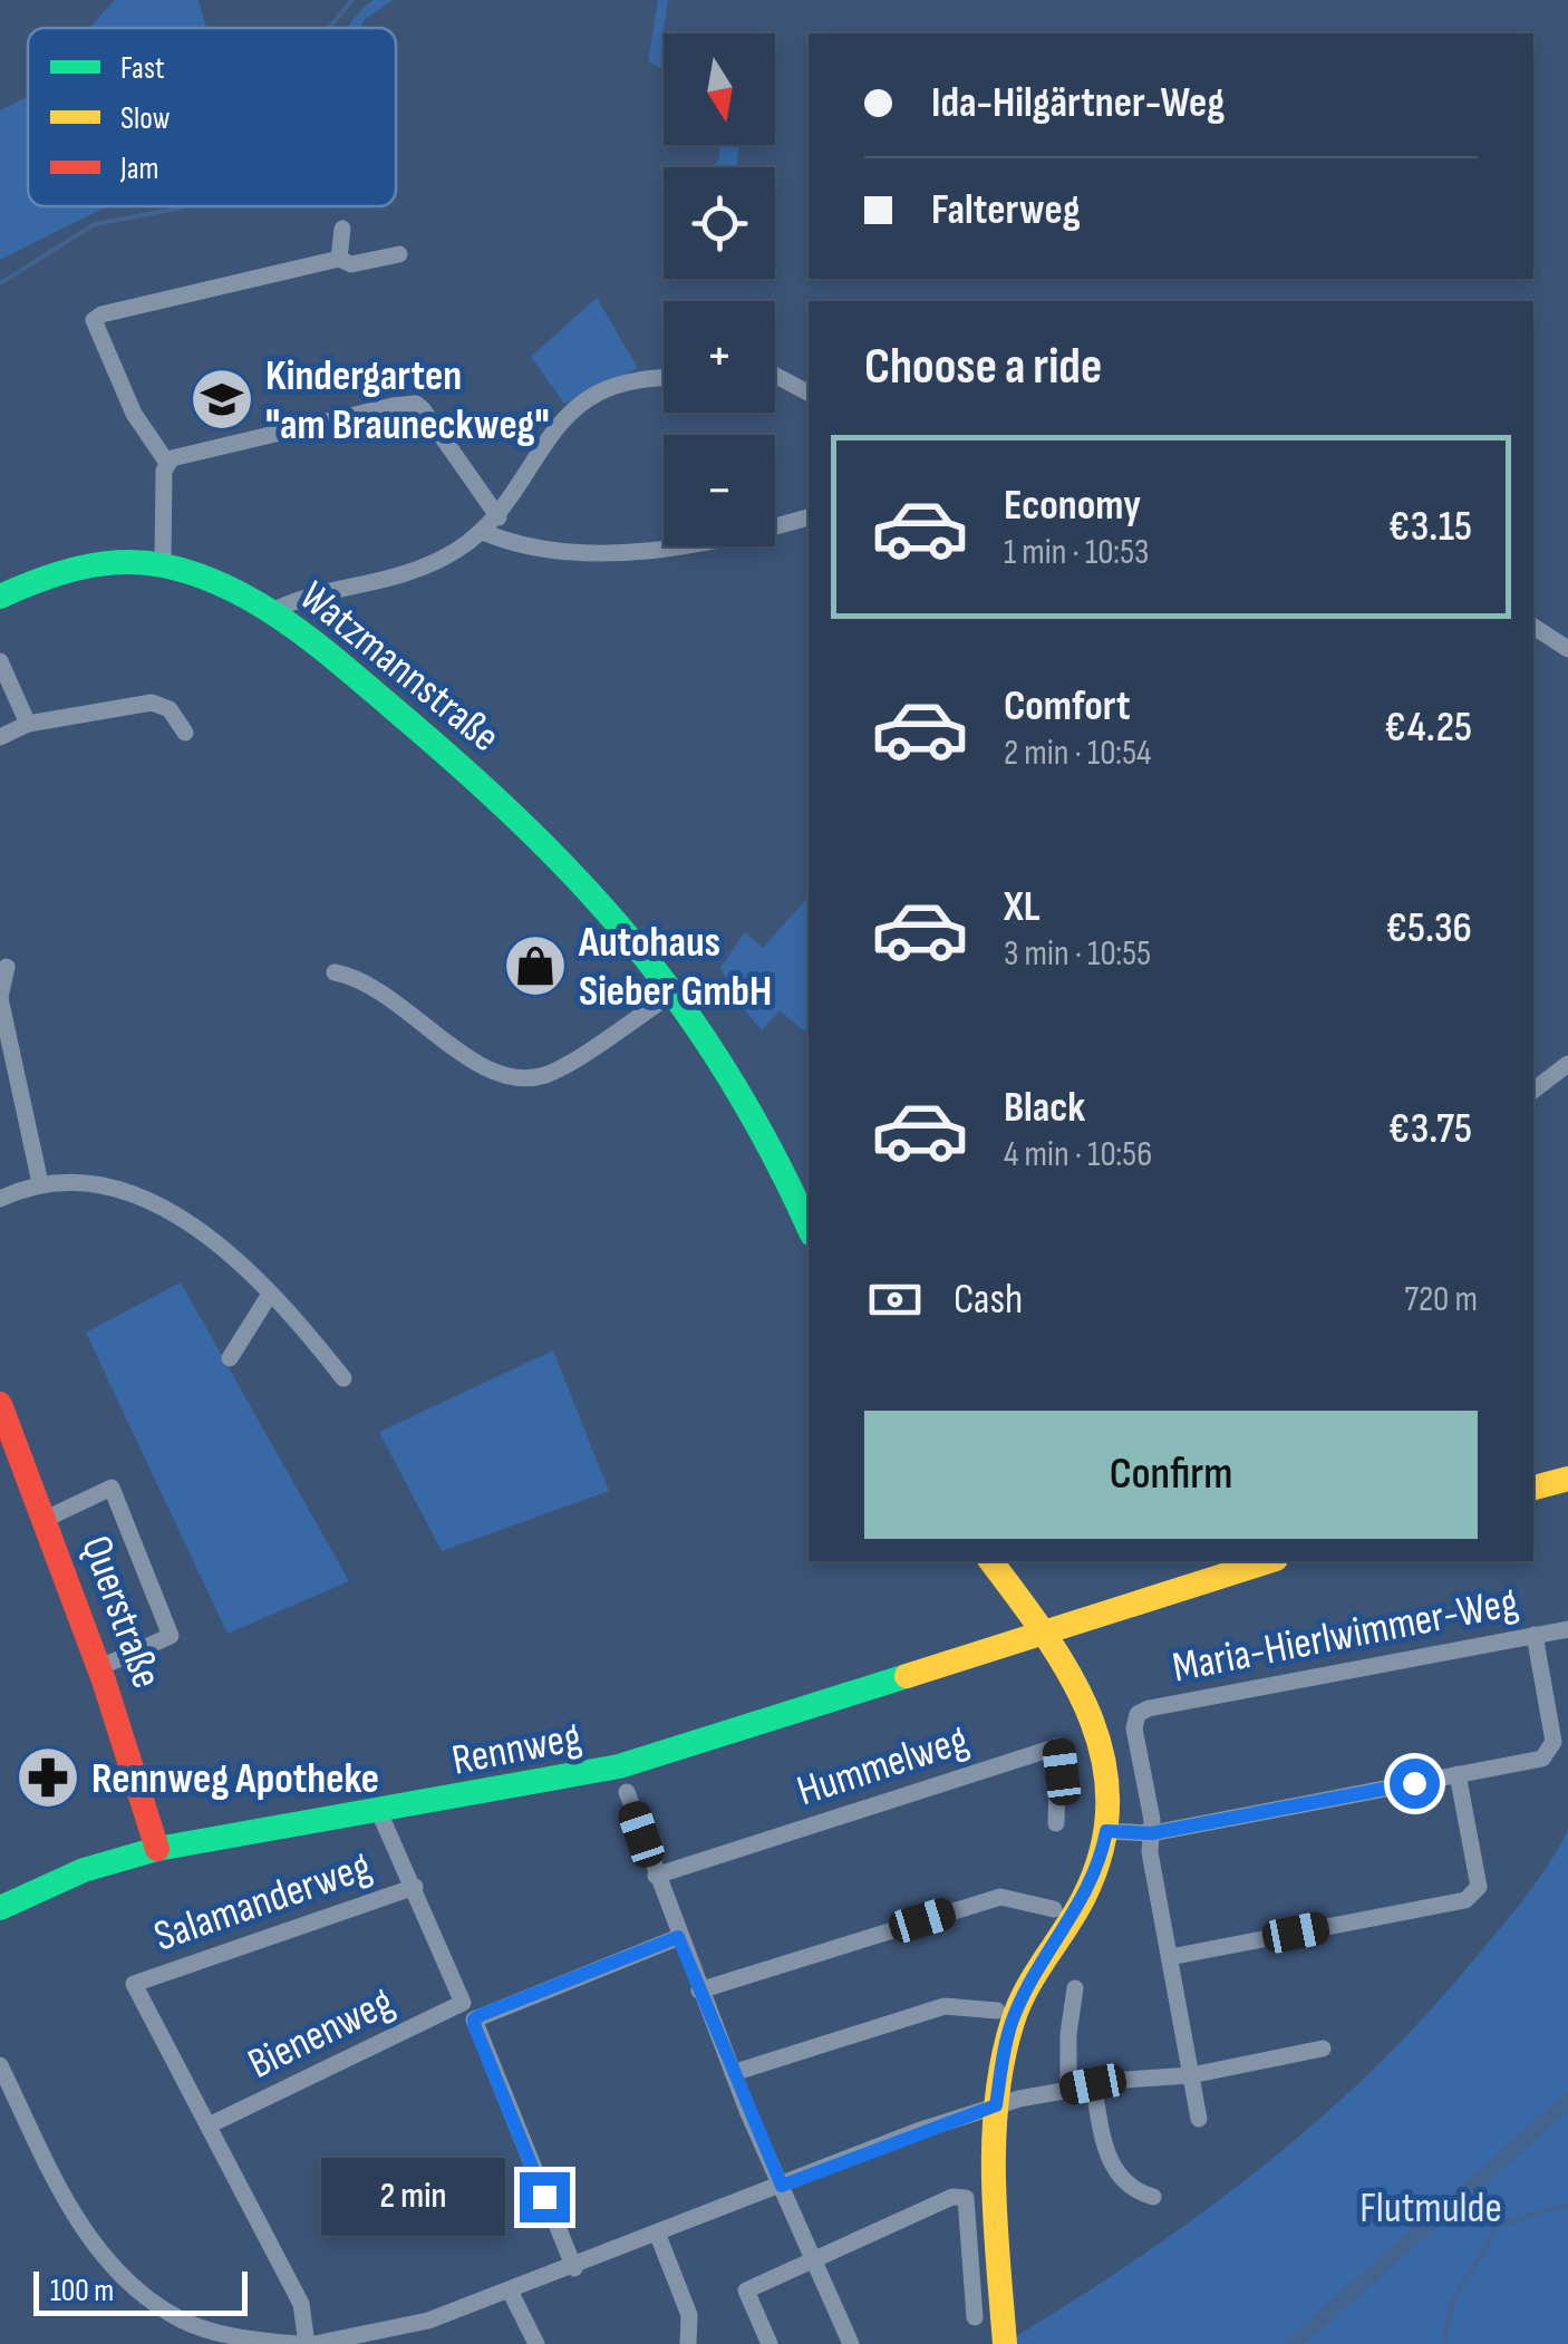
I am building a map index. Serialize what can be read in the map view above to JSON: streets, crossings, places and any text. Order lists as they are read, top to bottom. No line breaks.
{"streets":{"main road":["Watzmannstraße","Querstraße","Rennweg"],"street":["Maria-Hierlwimmer-Weg","Hummelweg","Salamanderweg","Bienenweg"]},"crossings":[["Querstraße","Rennweg"],["Salamanderweg","Bienenweg"]],"parks":["Flutmulde"],"places":{"school or university":["Kindergarten \"am Brauneckweg\""],"shop":["Autohaus Sieber GmbH"],"pharmacy":["Rennweg Apotheke"]},"legend":["Fast","Slow","Jam"],"scale_bar":"100 m","north":"bottom","page":{"map_buttons":["+","−"],"banner":["Ida-Hilgärtner-Weg","Falterweg"],"heading":"Choose a ride","list":[{"name":"Economy","note":"1 min · 10:53","value":"€3.15"},{"name":"Comfort","note":"2 min · 10:54","value":"€4.25"},{"name":"XL","note":"3 min · 10:55","value":"€5.36"},{"name":"Black","note":"4 min · 10:56","value":"€3.75"}],"pay":["Cash","720 m"],"buttons":"Confirm","bubble":"2 min","scale":"100 m"}}
